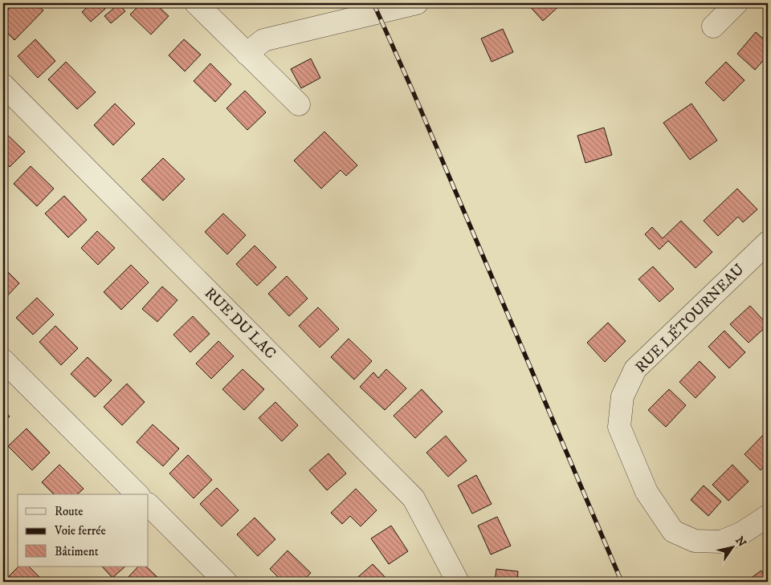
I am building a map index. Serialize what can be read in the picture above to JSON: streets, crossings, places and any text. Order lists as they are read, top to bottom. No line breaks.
{"streets":{"street":["RUE LÉTOURNEAU","RUE DU LAC"]},"legend":["Route","Voie ferrée","Bâtiment"],"north":"top right"}
